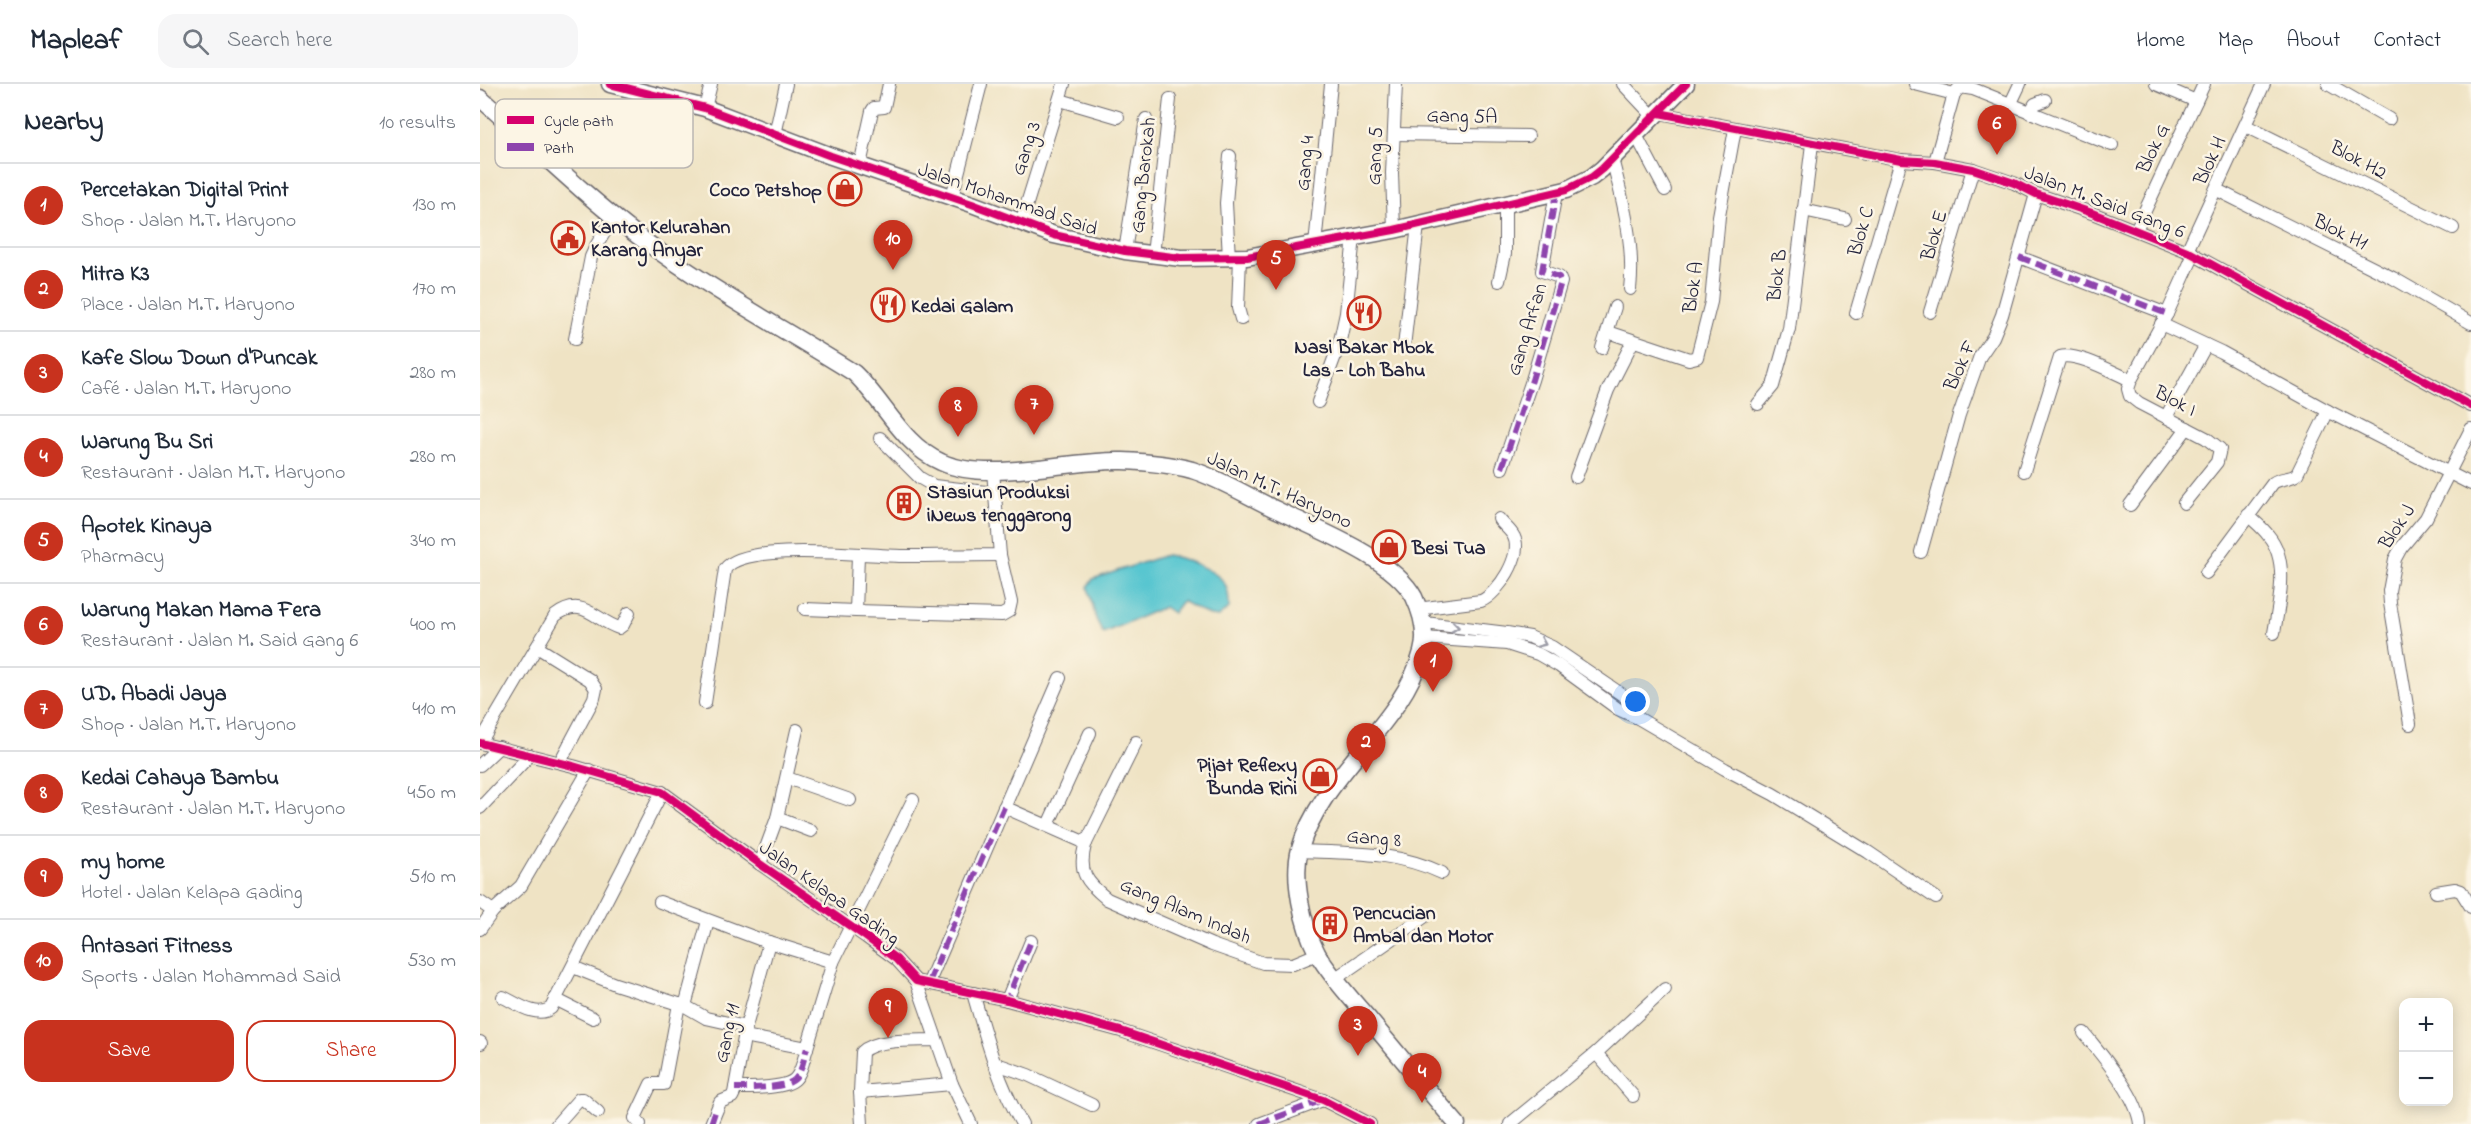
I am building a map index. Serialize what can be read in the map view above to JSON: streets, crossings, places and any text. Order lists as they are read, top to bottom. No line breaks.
{"streets":{"main road":["Jalan Mohammad Said","Jalan M.T. Haryono"],"street":["Gang 5A","Gang 3","Blok G","Gang 5","Blok H2","Blok H","Gang 4","Gang Barokah","Jalan M. Said Gang 6","Blok C","Blok H1","Blok E","Blok B","Blok A","Gang Arfan","Blok F","Blok I","Blok J","Gang 8","Jalan Kelapa Gading","Gang Alam Indah","Gang 11"]},"crossings":[["Gang 5A","Gang 5"],["Gang 3","Jalan Mohammad Said"],["Blok G","Jalan M. Said Gang 6"],["Gang 5","Jalan Mohammad Said"],["Blok H2","Blok H"],["Blok H","Jalan M. Said Gang 6"],["Blok H","Blok H1"],["Blok H","Blok I"],["Gang 4","Jalan Mohammad Said"],["Gang Barokah","Jalan Mohammad Said"],["Jalan Mohammad Said","Jalan M. Said Gang 6"],["Jalan Mohammad Said","Gang Arfan"],["Jalan M. Said Gang 6","Blok C"],["Jalan M. Said Gang 6","Blok E"],["Jalan M. Said Gang 6","Blok B"],["Jalan M. Said Gang 6","Blok A"],["Jalan M. Said Gang 6","Blok F"],["Jalan M. Said Gang 6","Blok I"]],"places":{"shop":["Coco Petshop","Besi Tua","Pijat Reflexy Bunda Rini"],"public building":["Kantor Kelurahan Karang Anyar"],"restaurant":["Kedai Galam","Nasi Bakar Mbok Las - Loh Bahu"],"building":["Stasiun Produksi iNews tenggarong","Pencucian Ambal dan Motor"]},"legend":["Cycle path","Path"],"page":{"header":"Mapleaf","search":"Search here","nav":["Home","Map","About","Contact"],"heading":["Nearby","10 results"],"pins":["6","10","5","7","8","1","2","9","3","4"],"list":[{"mark":"1","name":"Percetakan Digital Print","note":"Shop · Jalan M.T. Haryono","value":"130 m"},{"mark":"2","name":"Mitra K3","note":"Place · Jalan M.T. Haryono","value":"170 m"},{"mark":"3","name":"Kafe Slow Down d'Puncak","note":"Café · Jalan M.T. Haryono","value":"280 m"},{"mark":"4","name":"Warung Bu Sri","note":"Restaurant · Jalan M.T. Haryono","value":"280 m"},{"mark":"5","name":"Apotek Kinaya","note":"Pharmacy","value":"340 m"},{"mark":"6","name":"Warung Makan Mama Fera","note":"Restaurant · Jalan M. Said Gang 6","value":"400 m"},{"mark":"7","name":"UD. Abadi Jaya","note":"Shop · Jalan M.T. Haryono","value":"410 m"},{"mark":"8","name":"Kedai Cahaya Bambu","note":"Restaurant · Jalan M.T. Haryono","value":"450 m"},{"mark":"9","name":"my home","note":"Hotel · Jalan Kelapa Gading","value":"510 m"},{"mark":"10","name":"Antasari Fitness","note":"Sports · Jalan Mohammad Said","value":"530 m"}],"map_buttons":["+","−"],"buttons":["Save","Share"]}}
